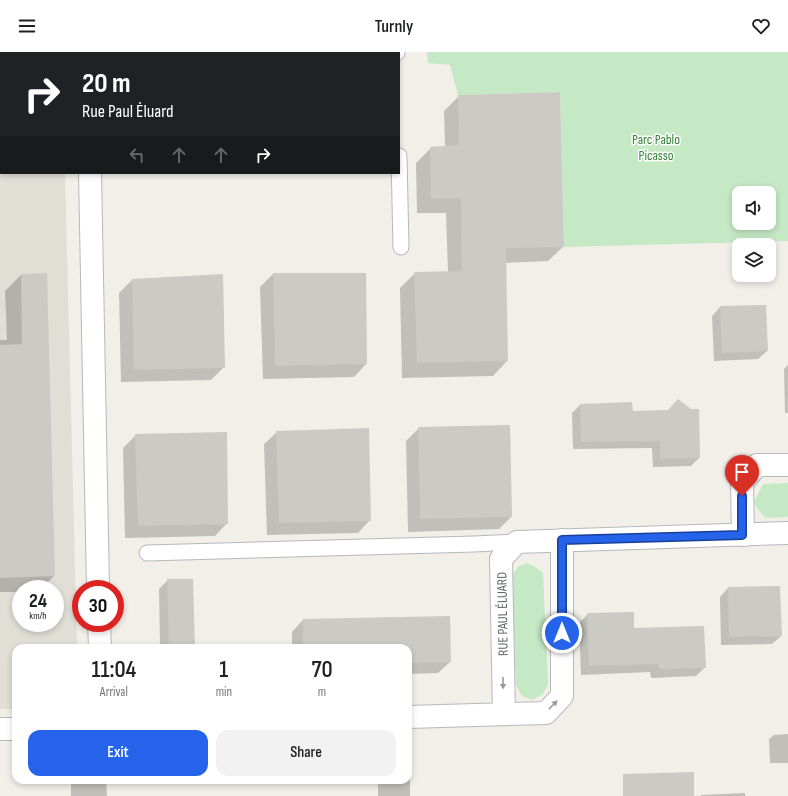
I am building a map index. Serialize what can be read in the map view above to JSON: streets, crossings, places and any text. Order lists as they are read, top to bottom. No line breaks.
{"streets":{"street":["RUE PAUL ÉLUARD"]},"one_way":["RUE PAUL ÉLUARD"],"parks":["Parc Pablo Picasso"],"page":{"header":"Turnly","turn":["20 m","Rue Paul Éluard"],"speed":"24 km/h","limit":"30","eta":["11:04","Arrival","1","min","70","m"],"buttons":["Exit","Share"]}}
